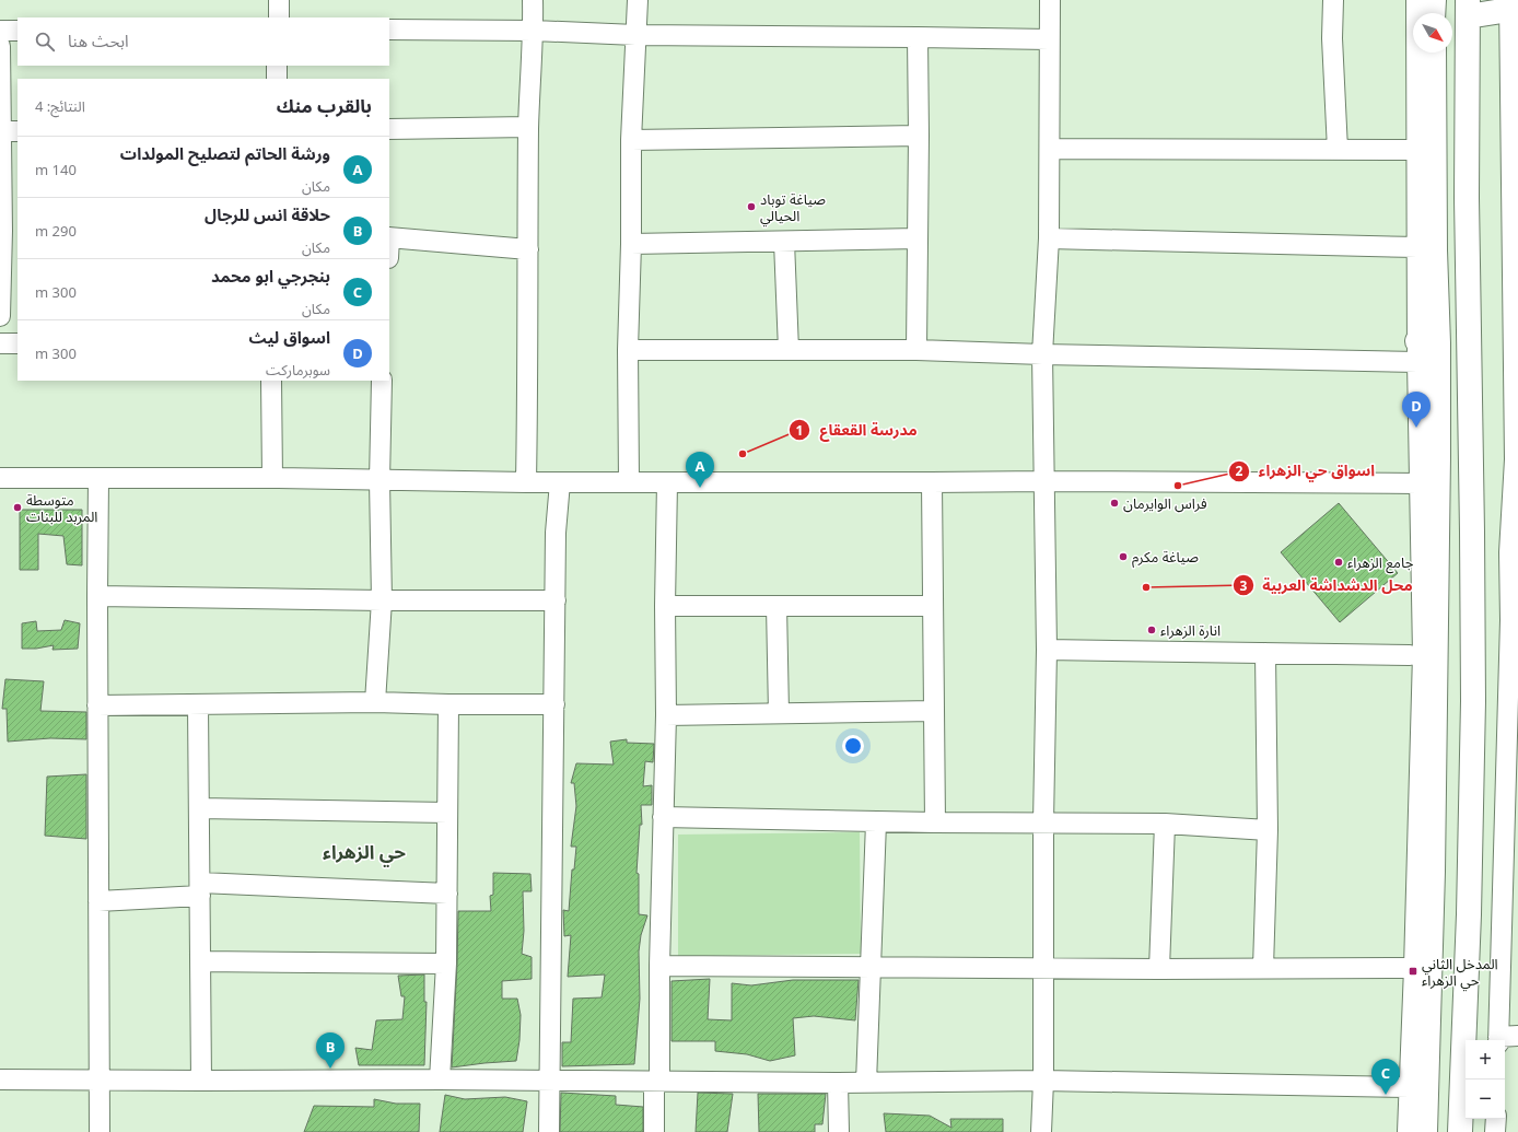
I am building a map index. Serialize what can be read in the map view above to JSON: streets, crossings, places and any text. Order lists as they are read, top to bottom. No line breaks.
{"districts":["حي الزهراء"],"places":{"other":["صياغة توباد الحيالي","مدرسة القعقاع","اسواق حي الزهراء","فراس الوايرمان","متوسطة المربد للبنات","صياغة مكرم","جامع الزهراء","محل الدشداشة العربية","انارة الزهراء"],"transit":["المدخل الثاني حي الزهراء"]},"north":"bottom right","page":{"search":"ابحث هنا","heading":["بالقرب منك","النتائج: 4"],"list":[{"mark":"A","name":"ورشة الحاتم لتصليح المولدات","note":"مكان","value":"140 m"},{"mark":"B","name":"حلاقة انس للرجال","note":"مكان","value":"290 m"},{"mark":"C","name":"بنجرجي ابو محمد","note":"مكان","value":"300 m"},{"mark":"D","name":"اسواق ليث","note":"سوبرماركت","value":"300 m"}],"pins":["D","A","B","C"],"map_buttons":["+","−"]}}
